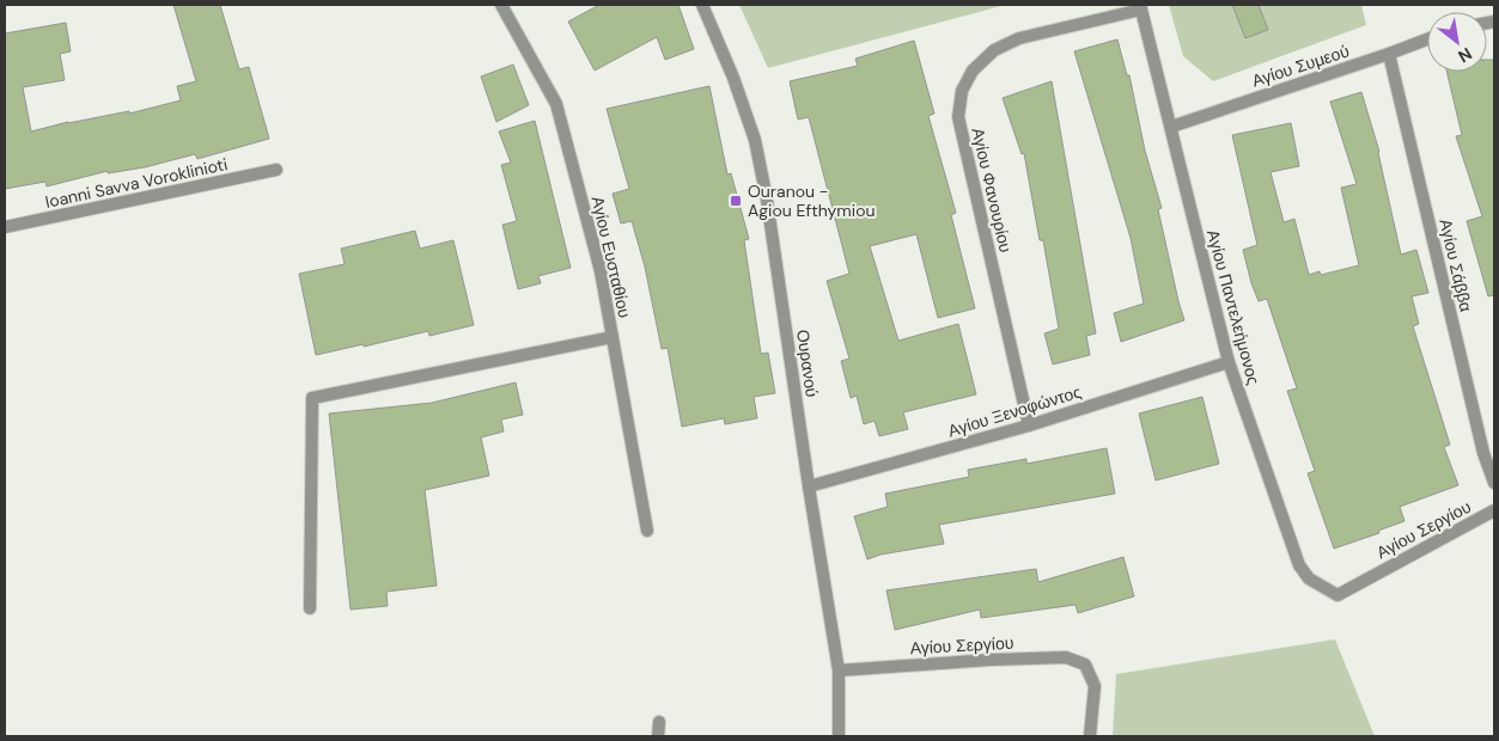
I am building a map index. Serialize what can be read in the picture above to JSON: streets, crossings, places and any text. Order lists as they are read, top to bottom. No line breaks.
{"streets":{"street":["Αγίου Συμεού","Ioanni Savva Voroklinioti","Αγίου Φανουρίου","Αγίου Ευσταθίου","Αγίου Σάββα","Αγίου Παντελεήμονος","Ουρανού","Αγίου Ξενοφώντος","Αγίου Σεργίου"]},"crossings":[["Αγίου Συμεού","Αγίου Σάββα"],["Αγίου Συμεού","Αγίου Παντελεήμονος"],["Αγίου Φανουρίου","Αγίου Παντελεήμονος"],["Αγίου Φανουρίου","Αγίου Ξενοφώντος"],["Αγίου Παντελεήμονος","Αγίου Ξενοφώντος"],["Αγίου Παντελεήμονος","Αγίου Σεργίου"],["Ουρανού","Αγίου Ξενοφώντος"],["Ουρανού","Αγίου Σεργίου"]],"places":{"transit":["Ouranou - Agiou Efthymiou"]},"north":"bottom right"}
